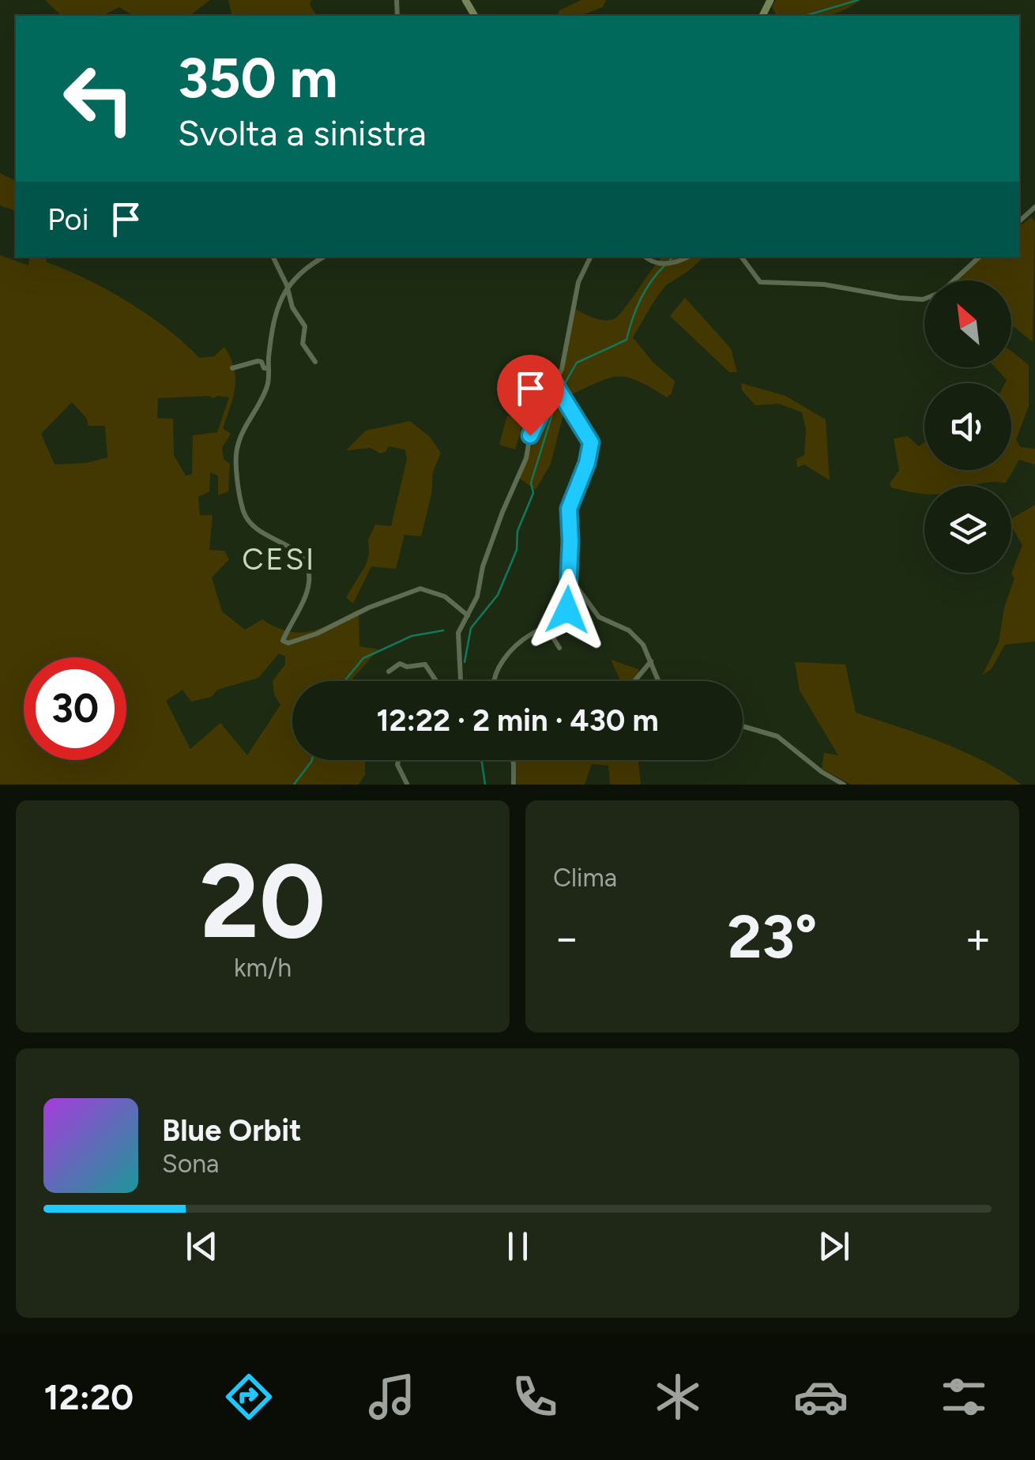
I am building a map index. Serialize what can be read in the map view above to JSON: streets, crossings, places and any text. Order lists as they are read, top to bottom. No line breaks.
{"districts":["CESI"],"north":"top left","page":{"turn":["350 m","Svolta a sinistra"],"then":"Poi","limit":"30","trip":"12:22 · 2 min · 430 m","tile":[["20","km/h"],"Clima"],"heat":["−","23°","+"],"song":["Blue Orbit","Sona"],"tabs":"12:20"}}
